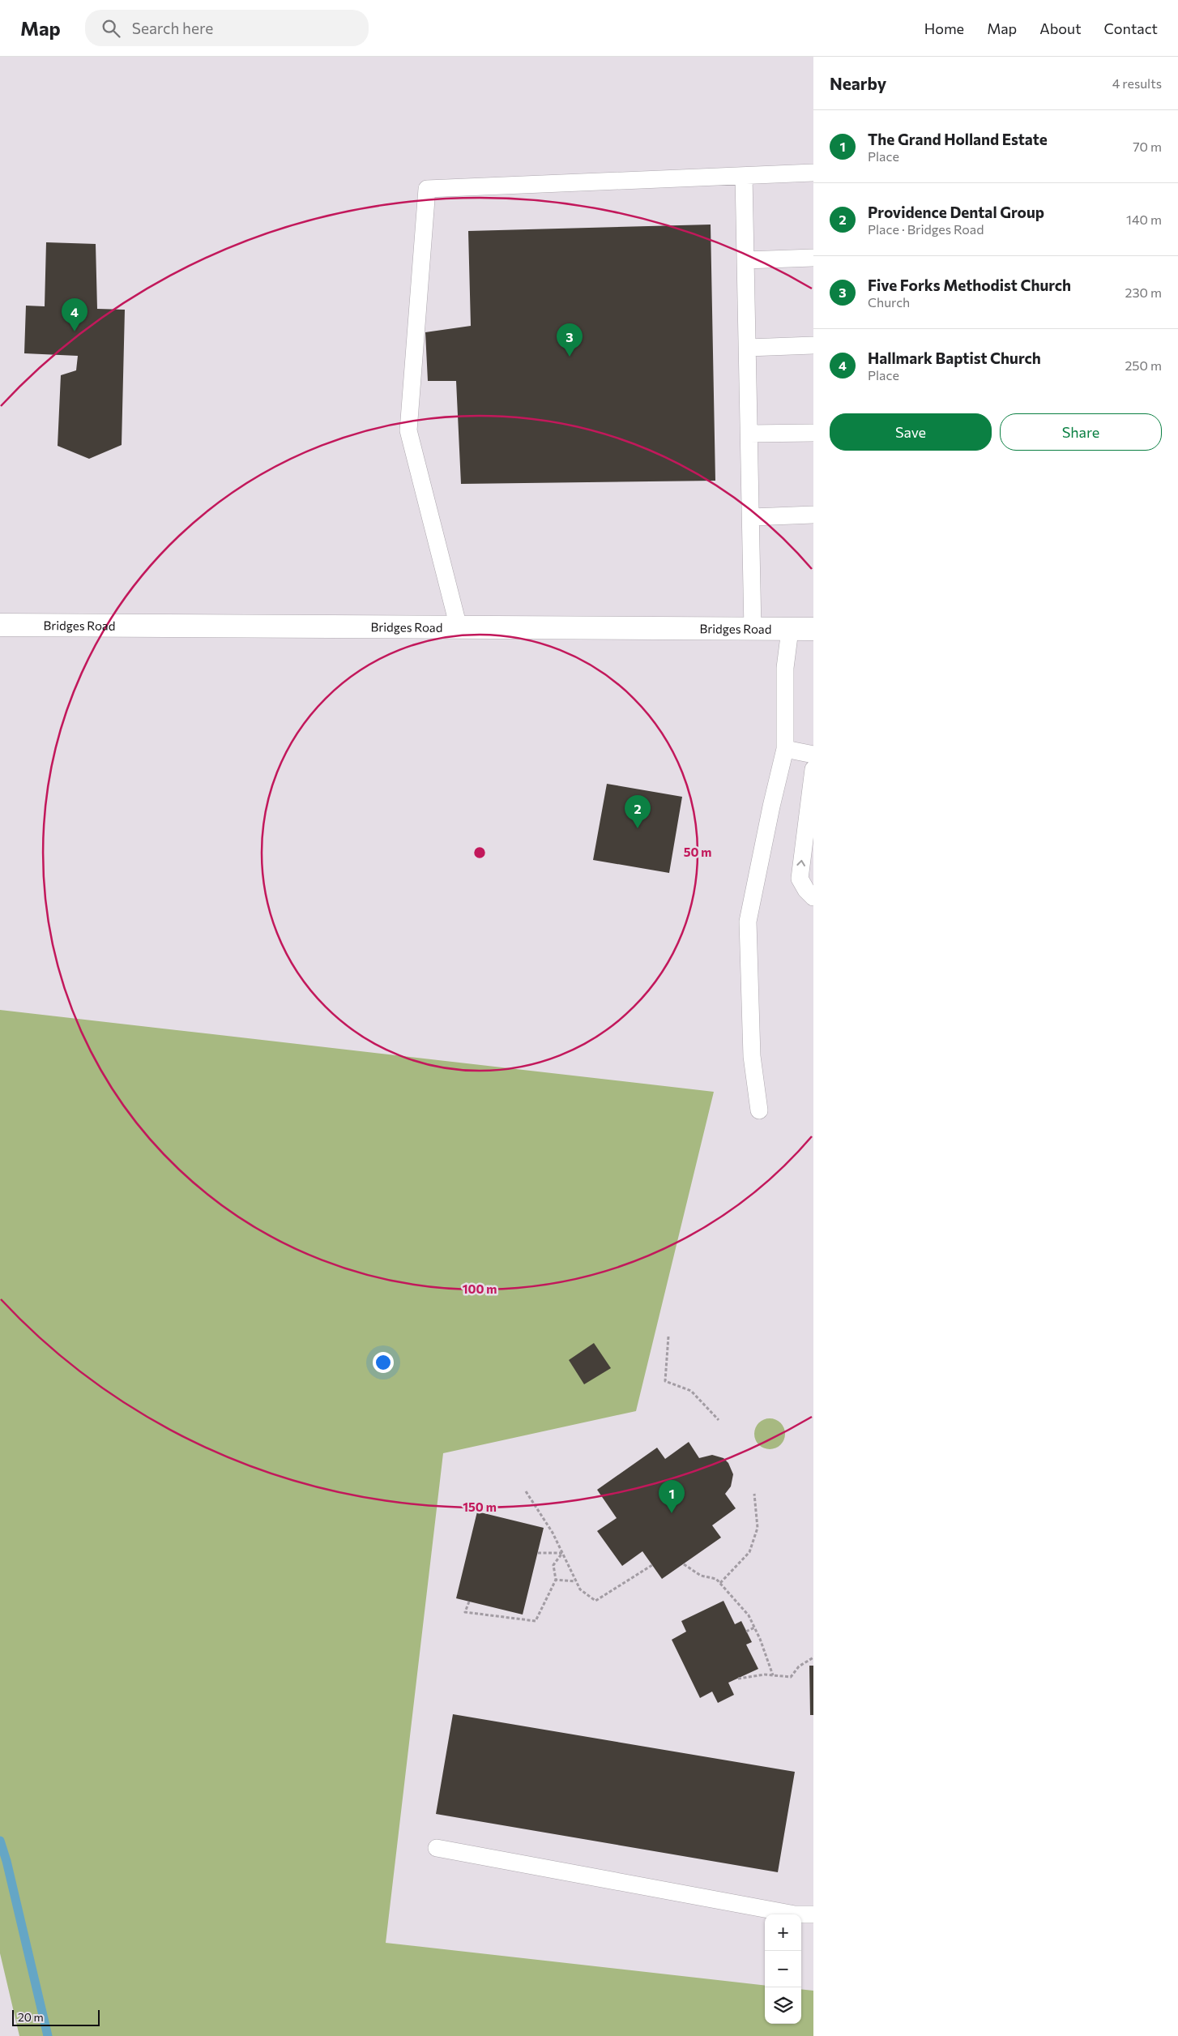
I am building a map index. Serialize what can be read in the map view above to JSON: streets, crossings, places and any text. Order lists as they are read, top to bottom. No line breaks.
{"streets":{"main road":["Bridges Road"]},"scale_bar":"20 m","page":{"header":"Map","search":"Search here","nav":["Home","Map","About","Contact"],"heading":["Nearby","4 results"],"list":[{"mark":"1","name":"The Grand Holland Estate","note":"Place","value":"70 m"},{"mark":"2","name":"Providence Dental Group","note":"Place · Bridges Road","value":"140 m"},{"mark":"3","name":"Five Forks Methodist Church","note":"Church","value":"230 m"},{"mark":"4","name":"Hallmark Baptist Church","note":"Place","value":"250 m"}],"pins":["4","3","2","1"],"buttons":["Save","Share"],"map_buttons":["+","−"],"scale":"20 m"},"rings":["50 m","100 m","150 m"]}
